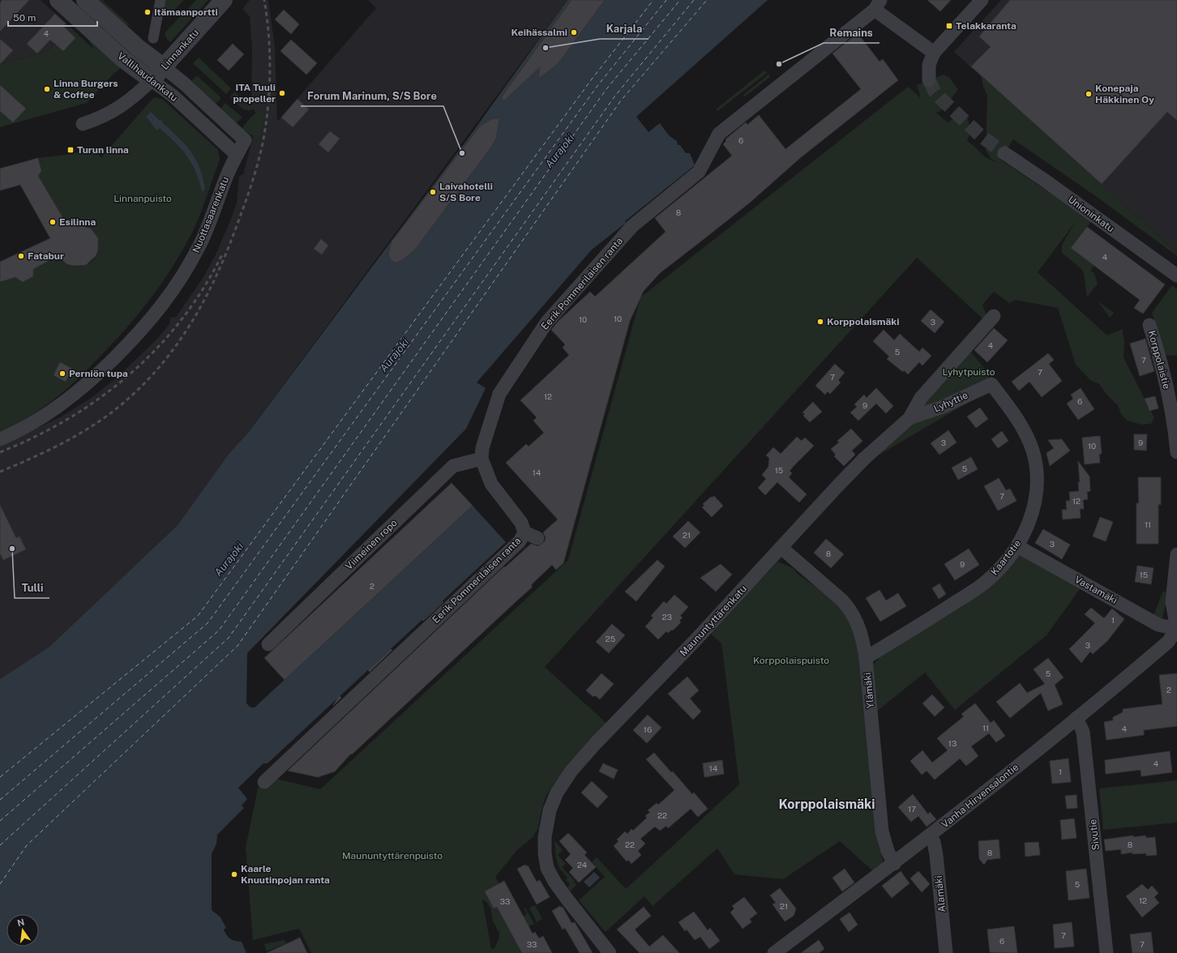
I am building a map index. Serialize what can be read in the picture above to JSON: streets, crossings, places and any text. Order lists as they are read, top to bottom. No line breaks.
{"streets":{"street":["Linnankatu","Vallihaudankatu","Unioninkatu","Nuottasaarenkatu","Eerik Pommerilaisen ranta","Korppolaistie","Lyhyttie","Viimeinen ropo","Kaartotie","Vastamäki","Maununtyttärenkatu","Ylämäki","Vanha Hirvensalontie","Sivutie","Alamäki"]},"crossings":[["Linnankatu","Vallihaudankatu"],["Vallihaudankatu","Nuottasaarenkatu"],["Eerik Pommerilaisen ranta","Viimeinen ropo"],["Lyhyttie","Kaartotie"],["Lyhyttie","Maununtyttärenkatu"],["Kaartotie","Vastamäki"],["Kaartotie","Ylämäki"],["Vastamäki","Vanha Hirvensalontie"],["Maununtyttärenkatu","Ylämäki"],["Ylämäki","Vanha Hirvensalontie"],["Vanha Hirvensalontie","Sivutie"],["Vanha Hirvensalontie","Alamäki"]],"districts":["Korppolaismäki"],"water":["Aurajoki"],"parks":["Linnanpuisto","Lyhytpuisto","Korppolaispuisto","Maununtyttärenpuisto"],"places":{"other":["Itämaanportti","Keihässalmi","Karjala","Remains","Linna Burgers & Coffee","ITA Tuuli propeller","Konepaja Häkkinen Oy","Forum Marinum, S/S Bore","Laivahotelli S/S Bore","Esilinna","Fatabur","Korppolaismäki","Perniön tupa","Tulli","Kaarle Knuutinpojan ranta"],"transit":["Telakkaranta","Turun linna"]},"house_numbers":["4","6","8","4","10","10","3","4","5","7","7","7","12","6","9","3","9","10","5","15","14","7","12","11","21","3","8","9","15","2","23","1","25","3","5","2","11","4","16","13","4","14","1","17","22","22","8","8","24","5","12","33","21","7","6","33","7"],"scale_bar":"50 m","north":"top"}
